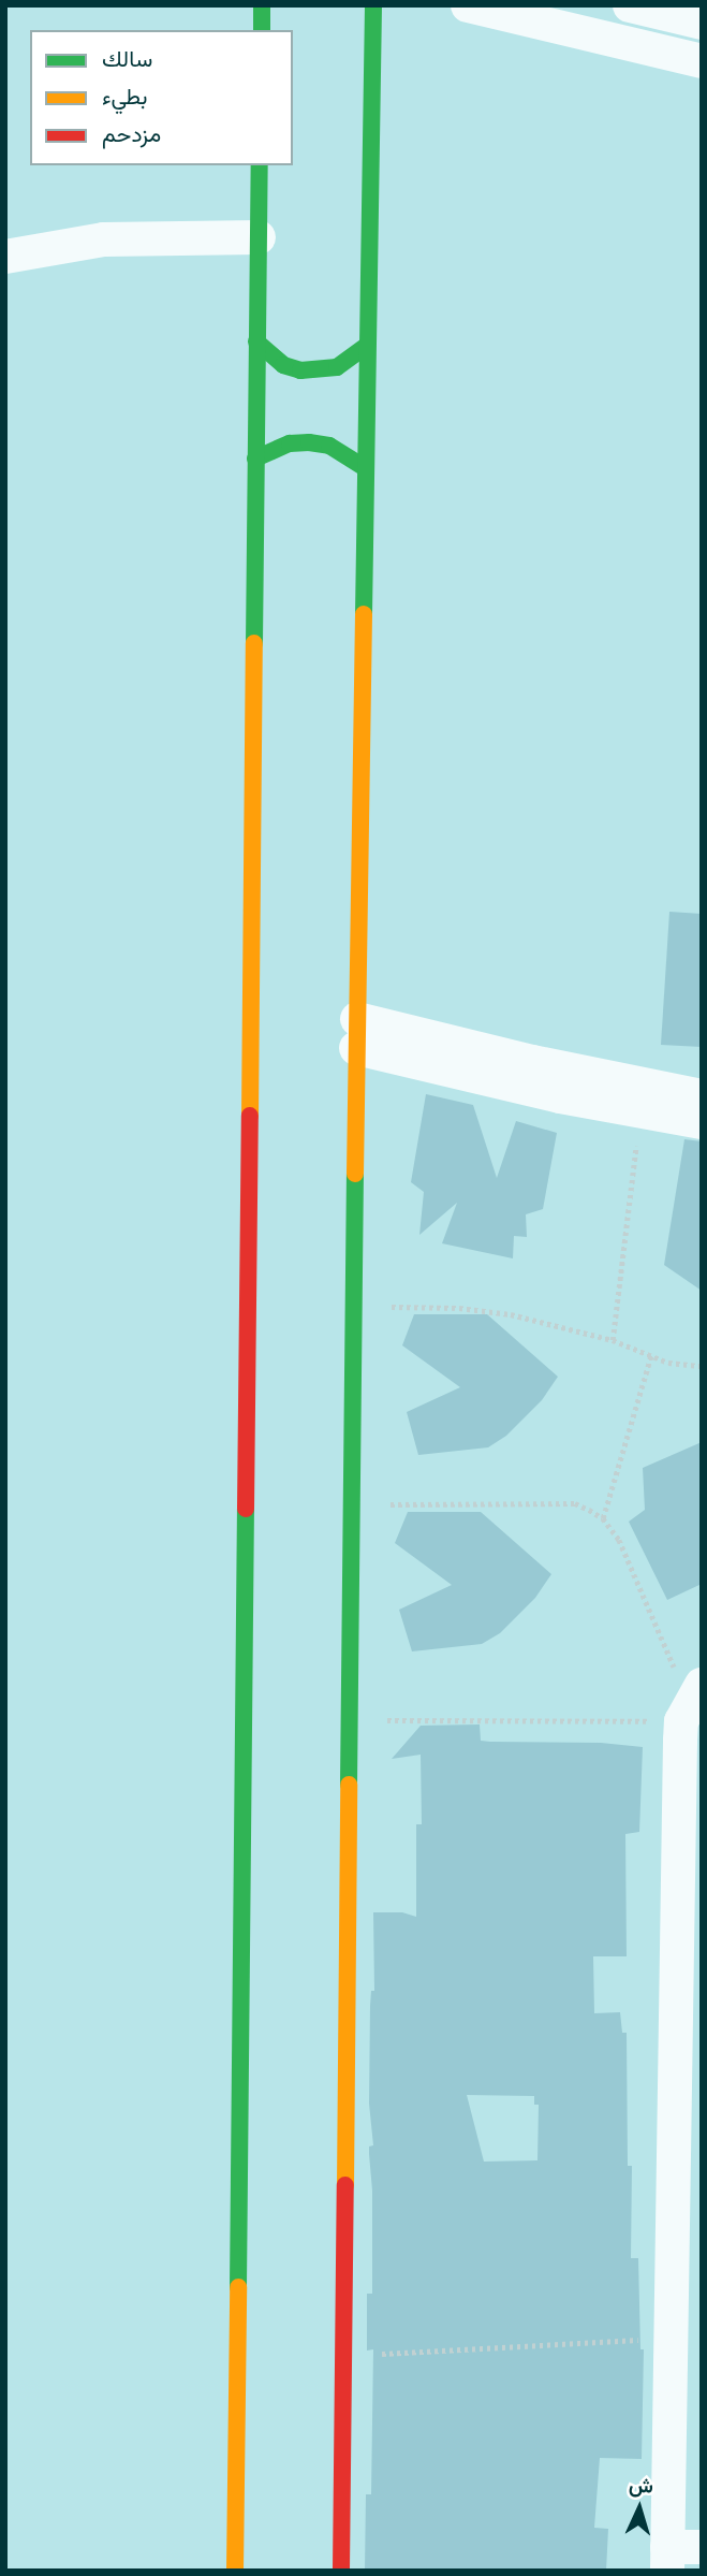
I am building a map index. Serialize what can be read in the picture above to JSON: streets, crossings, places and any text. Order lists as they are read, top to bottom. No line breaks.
{"legend":["سالك","بطيء","مزدحم"],"north":"top"}
